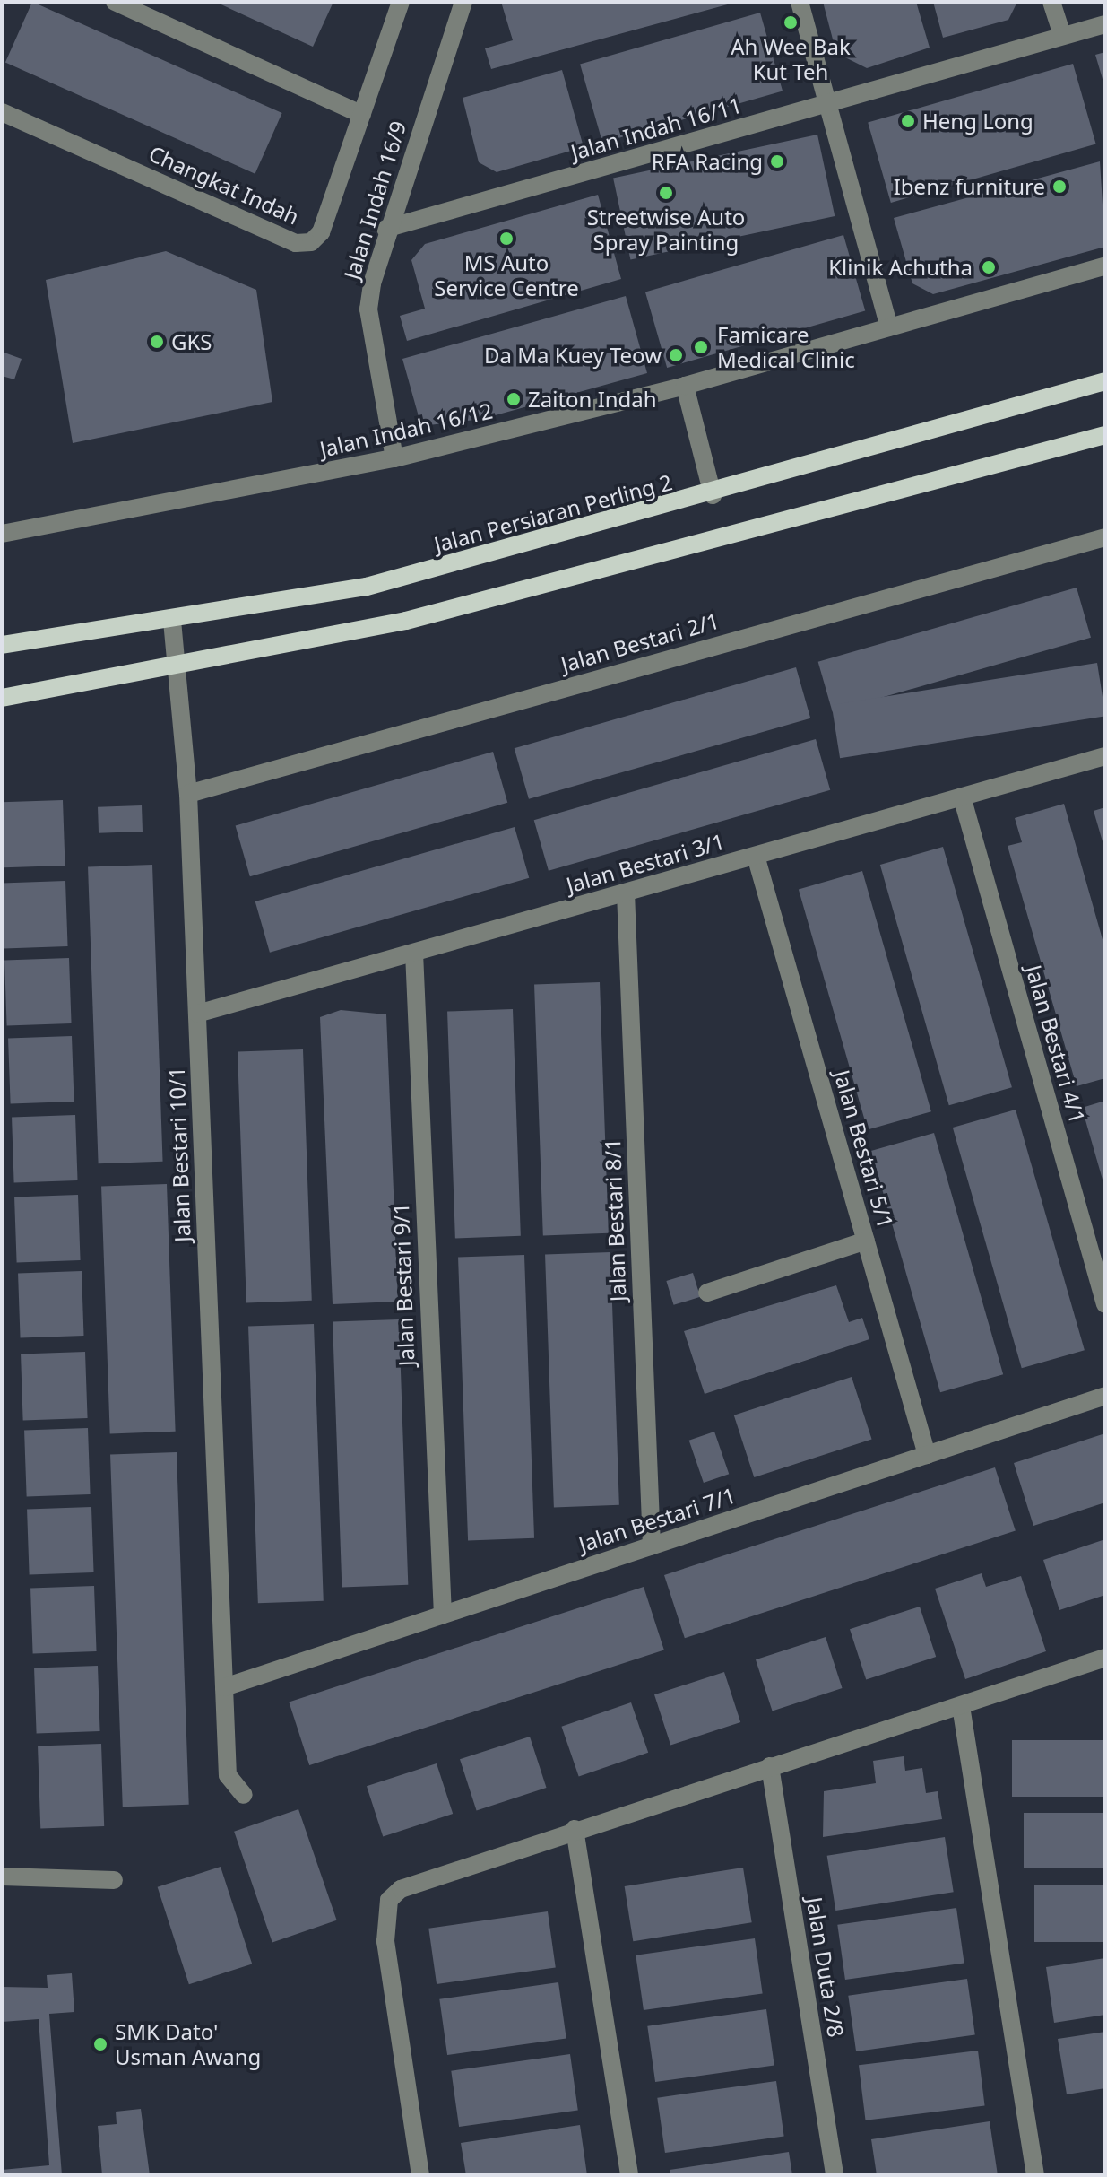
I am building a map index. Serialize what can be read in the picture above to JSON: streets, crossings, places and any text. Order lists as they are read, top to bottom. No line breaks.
{"streets":{"main road":["Jalan Persiaran Perling 2"],"street":["Jalan Indah 16/11","Changkat Indah","Jalan Indah 16/9","Jalan Indah 16/12","Jalan Bestari 2/1","Jalan Bestari 3/1","Jalan Bestari 4/1","Jalan Bestari 5/1","Jalan Bestari 10/1","Jalan Bestari 8/1","Jalan Bestari 9/1","Jalan Bestari 7/1","Jalan Duta 2/8"]},"crossings":[["Jalan Indah 16/11","Jalan Indah 16/9"],["Jalan Indah 16/9","Jalan Indah 16/12"],["Jalan Persiaran Perling 2","Jalan Bestari 10/1"],["Jalan Bestari 2/1","Jalan Bestari 10/1"],["Jalan Bestari 3/1","Jalan Bestari 4/1"],["Jalan Bestari 3/1","Jalan Bestari 5/1"],["Jalan Bestari 3/1","Jalan Bestari 10/1"],["Jalan Bestari 3/1","Jalan Bestari 8/1"],["Jalan Bestari 3/1","Jalan Bestari 9/1"],["Jalan Bestari 5/1","Jalan Bestari 7/1"],["Jalan Bestari 10/1","Jalan Bestari 7/1"],["Jalan Bestari 8/1","Jalan Bestari 7/1"],["Jalan Bestari 9/1","Jalan Bestari 7/1"]],"places":["Ah Wee Bak Kut Teh","Heng Long","RFA Racing","Ibenz furniture","Streetwise Auto Spray Painting","MS Auto Service Centre","Klinik Achutha","GKS","Famicare Medical Clinic","Da Ma Kuey Teow","Zaiton Indah","SMK Dato' Usman Awang"]}
